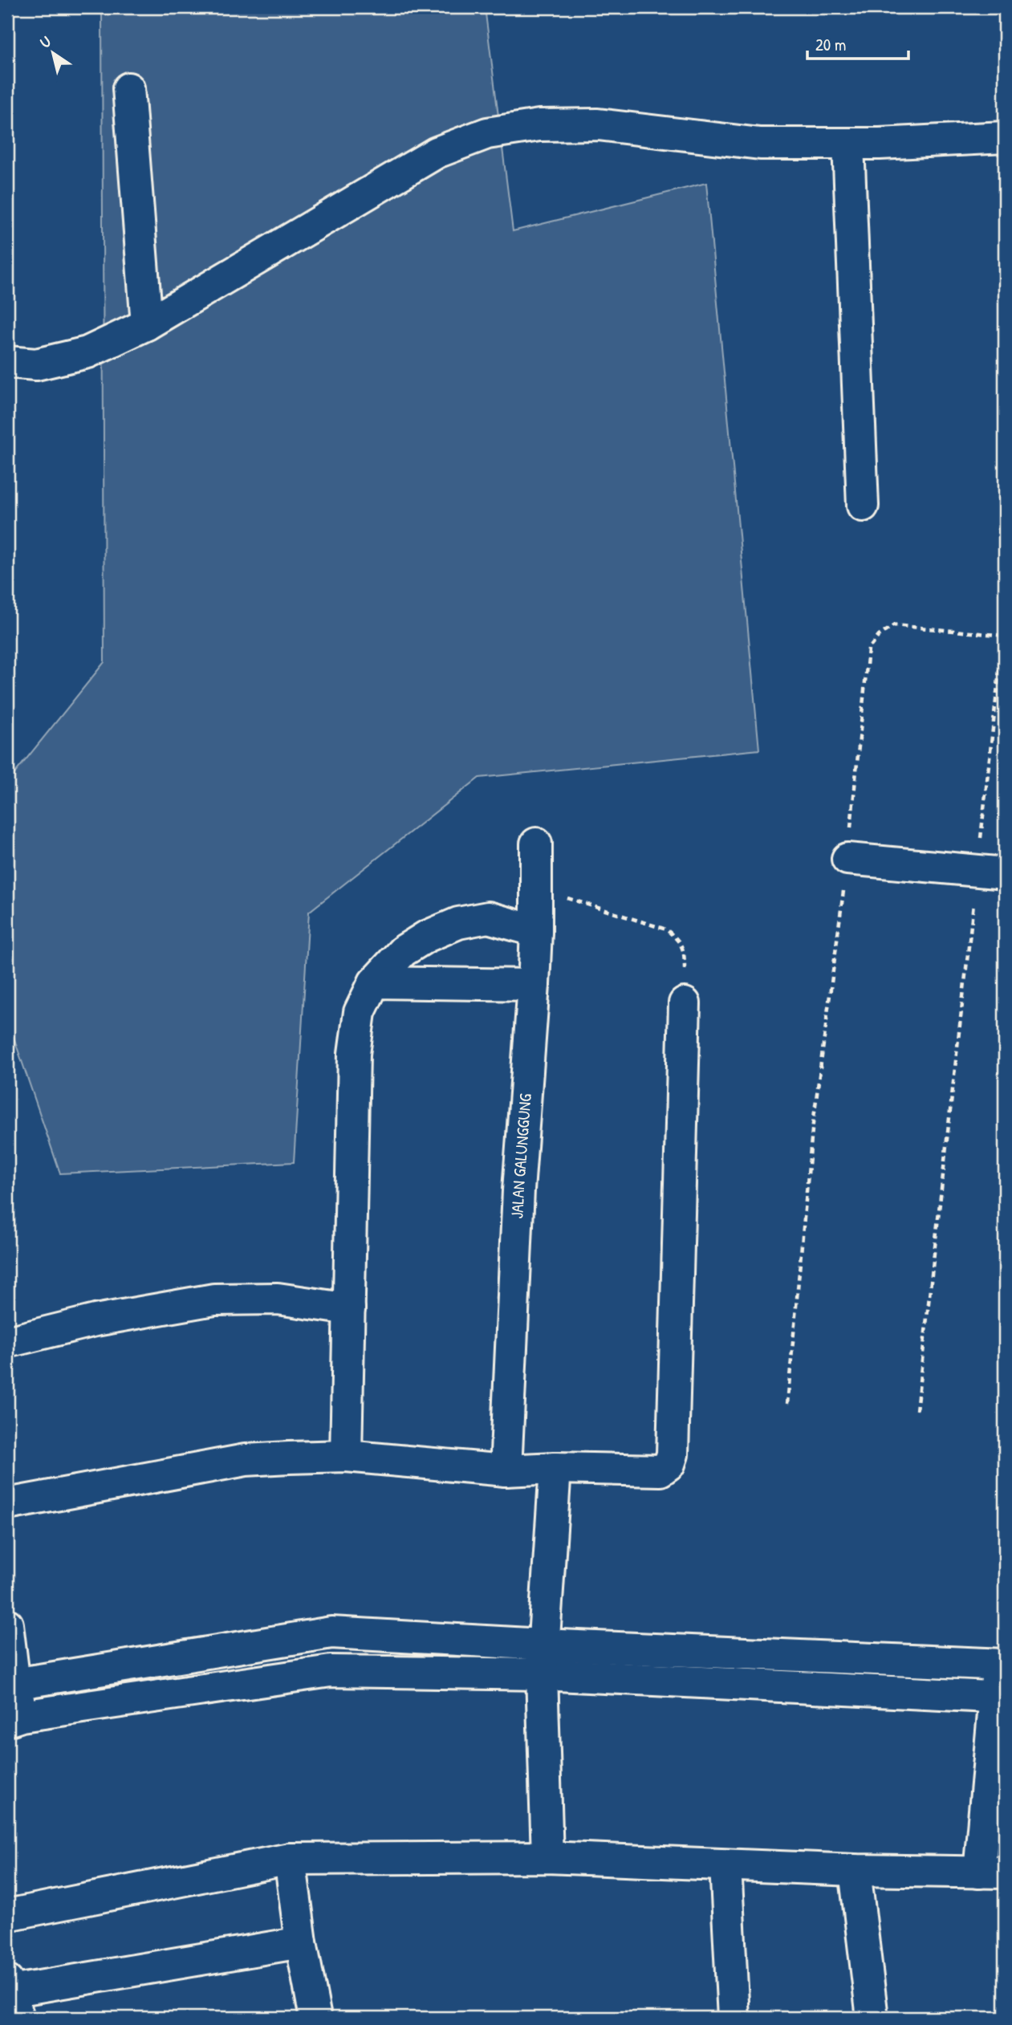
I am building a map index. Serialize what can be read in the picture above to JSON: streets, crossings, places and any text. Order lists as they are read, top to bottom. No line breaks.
{"streets":{"street":["JALAN GALUNGGUNG"]},"scale_bar":"20 m","north":"top left"}
